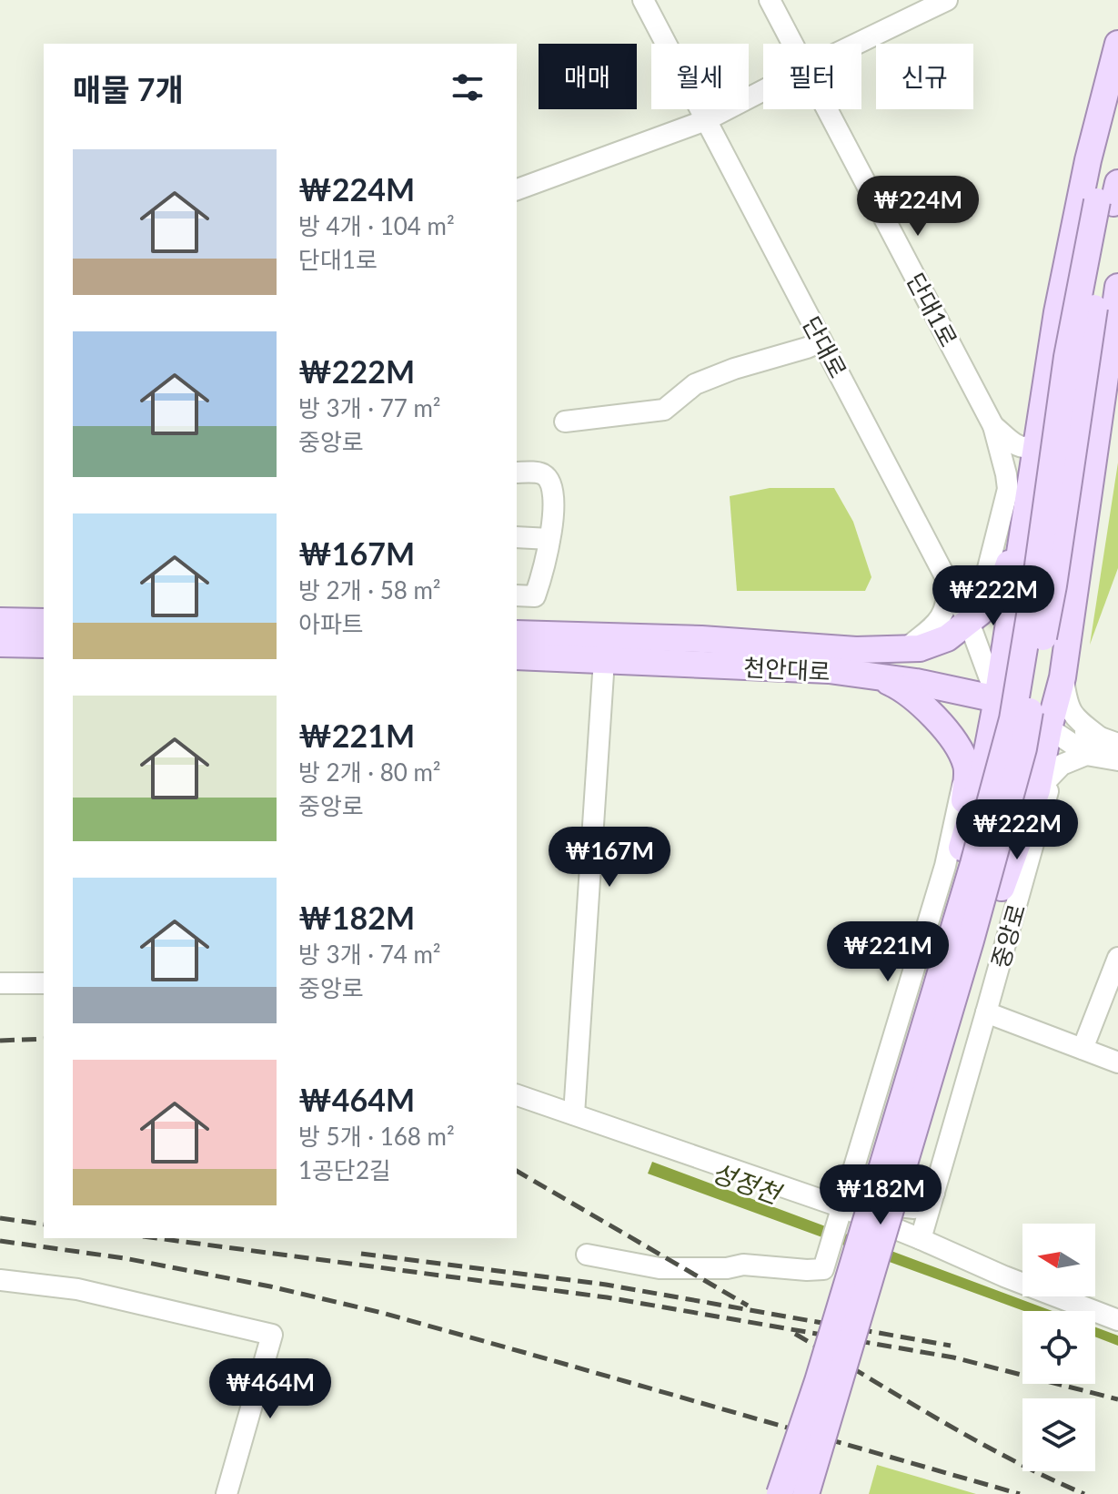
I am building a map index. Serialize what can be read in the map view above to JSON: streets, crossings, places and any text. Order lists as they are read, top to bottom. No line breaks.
{"streets":{"main road":["천안대로"],"street":["단대1로","단대로","중앙로"]},"crossings":[["단대로","천안대로"]],"water":["성정천"],"north":"left","page":{"chip":["매매","월세","필터","신규"],"heading":"매물 7개","list":[{"name":"₩224M","note":"방 4개 · 104 m² · 단대1로"},{"name":"₩222M","note":"방 3개 · 77 m² · 중앙로"},{"name":"₩167M","note":"방 2개 · 58 m² · 아파트"},{"name":"₩221M","note":"방 2개 · 80 m² · 중앙로"},{"name":"₩182M","note":"방 3개 · 74 m² · 중앙로"},{"name":"₩464M","note":"방 5개 · 168 m² · 1공단2길"}],"price":["₩224M","₩222M","₩222M","₩167M","₩221M","₩182M","₩464M"]}}
